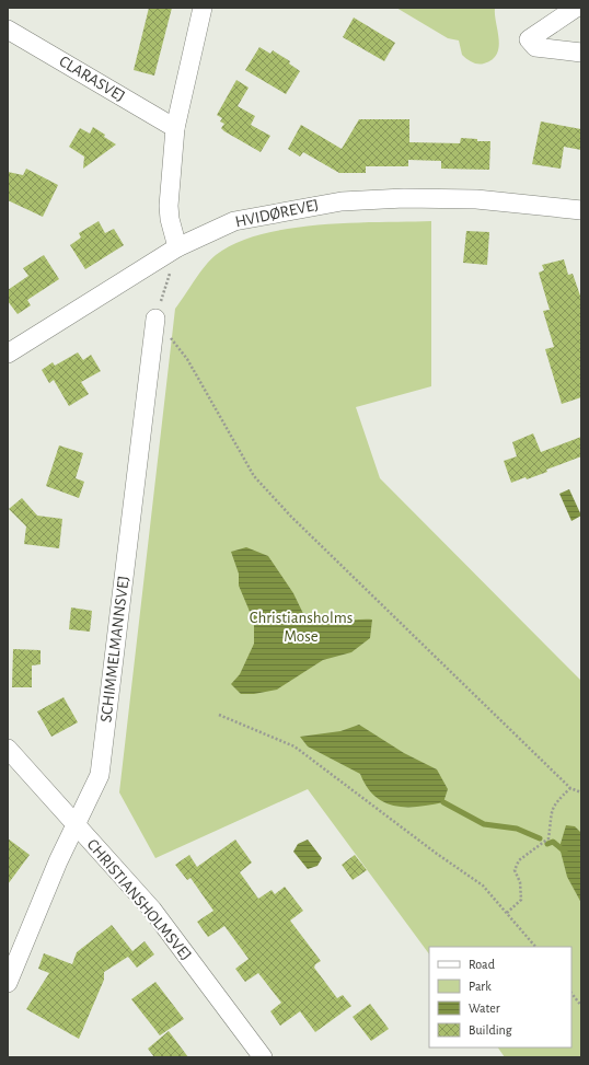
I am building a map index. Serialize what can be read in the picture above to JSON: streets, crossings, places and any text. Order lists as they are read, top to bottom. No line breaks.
{"streets":{"street":["CLARASVEJ","HVIDØREVEJ","SCHIMMELMANNSVEJ","CHRISTIANSHOLMSVEJ"]},"crossings":[["SCHIMMELMANNSVEJ","CHRISTIANSHOLMSVEJ"]],"parks":["Christiansholms Mose"],"legend":["Road","Park","Water","Building"]}
